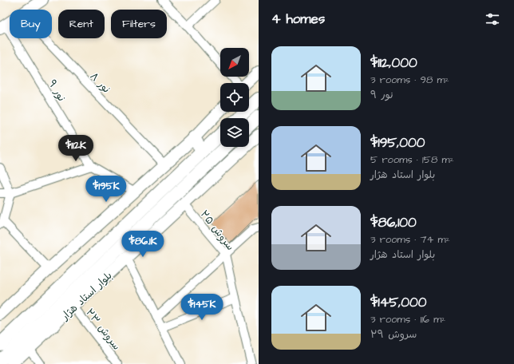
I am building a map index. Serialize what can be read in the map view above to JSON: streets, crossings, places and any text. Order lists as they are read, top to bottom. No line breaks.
{"streets":{"main road":["بلوار استاد هژار"],"street":["نور ۸","نور ۹","سروش ۲۵","سروش ۲۳"]},"crossings":[["سروش ۲۵","بلوار استاد هژار"],["بلوار استاد هژار","سروش ۲۳"]],"north":"bottom left","page":{"heading":"4 homes","chip":["Buy","Rent","Filters"],"list":[{"name":"$112,000","note":"3 rooms · 98 m² · نور ۹"},{"name":"$195,000","note":"5 rooms · 158 m² · بلوار استاد هژار"},{"name":"$86,100","note":"3 rooms · 74 m² · بلوار استاد هژار"},{"name":"$145,000","note":"3 rooms · 116 m² · سروش ۲۹"}],"price":["$112K","$195K","$86.1K","$145K"]}}
